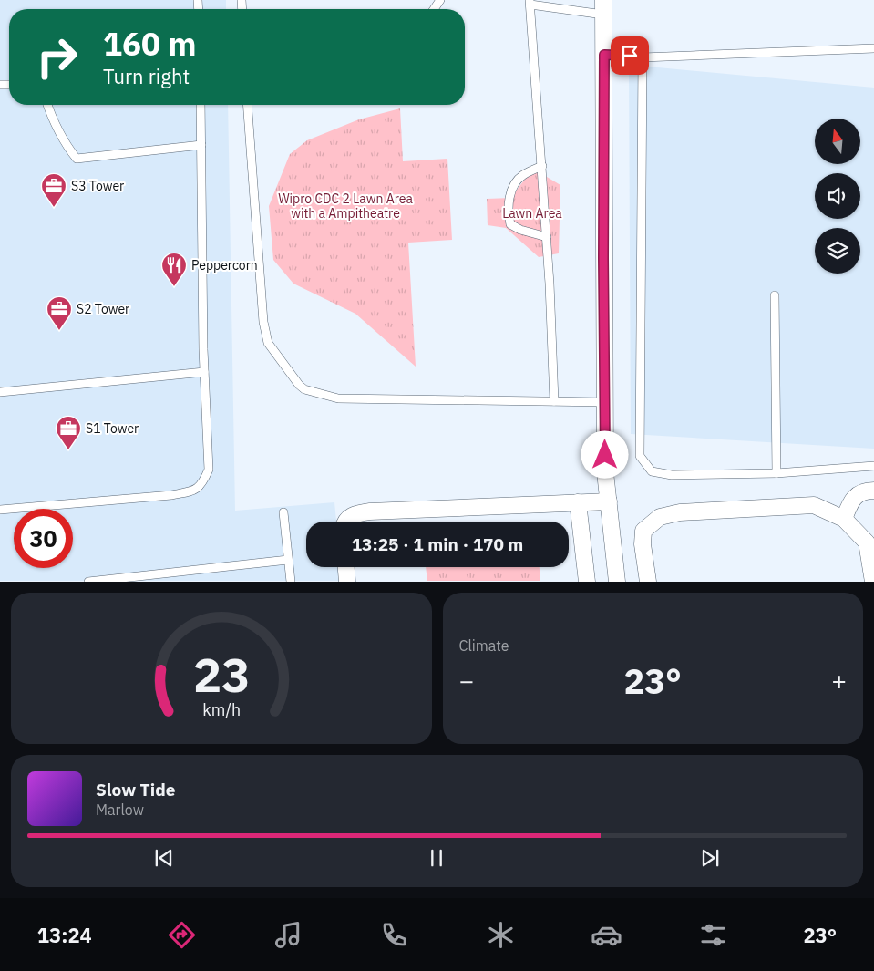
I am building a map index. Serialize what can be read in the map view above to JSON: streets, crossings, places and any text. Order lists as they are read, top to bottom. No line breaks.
{"parks":["Wipro CDC 2 Lawn Area with a Ampitheatre","Lawn Area"],"places":{"office":["S3 Tower","S2 Tower","S1 Tower"],"restaurant":["Peppercorn"]},"north":"top","page":{"turn":["160 m","Turn right"],"limit":"30","trip":"13:25 · 1 min · 170 m","tile":"Climate","heat":["−","23°","+"],"song":["Slow Tide","Marlow"],"tabs":["13:24","23°"],"gauge":["23","km/h"]}}
